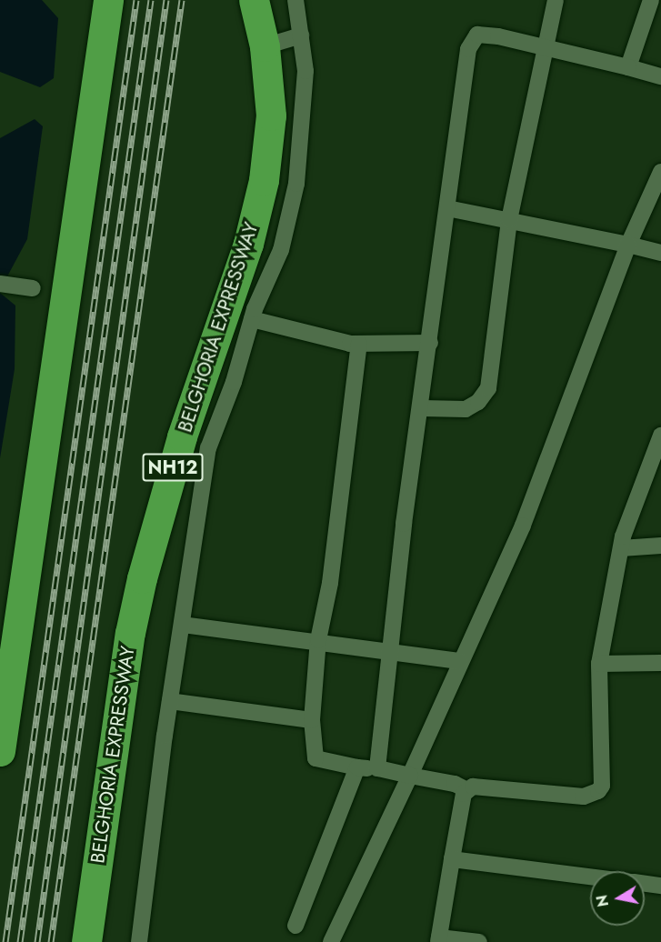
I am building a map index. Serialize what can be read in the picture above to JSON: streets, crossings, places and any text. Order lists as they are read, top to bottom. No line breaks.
{"streets":{"highway":["BELGHORIA EXPRESSWAY","NH12"]},"north":"left"}
